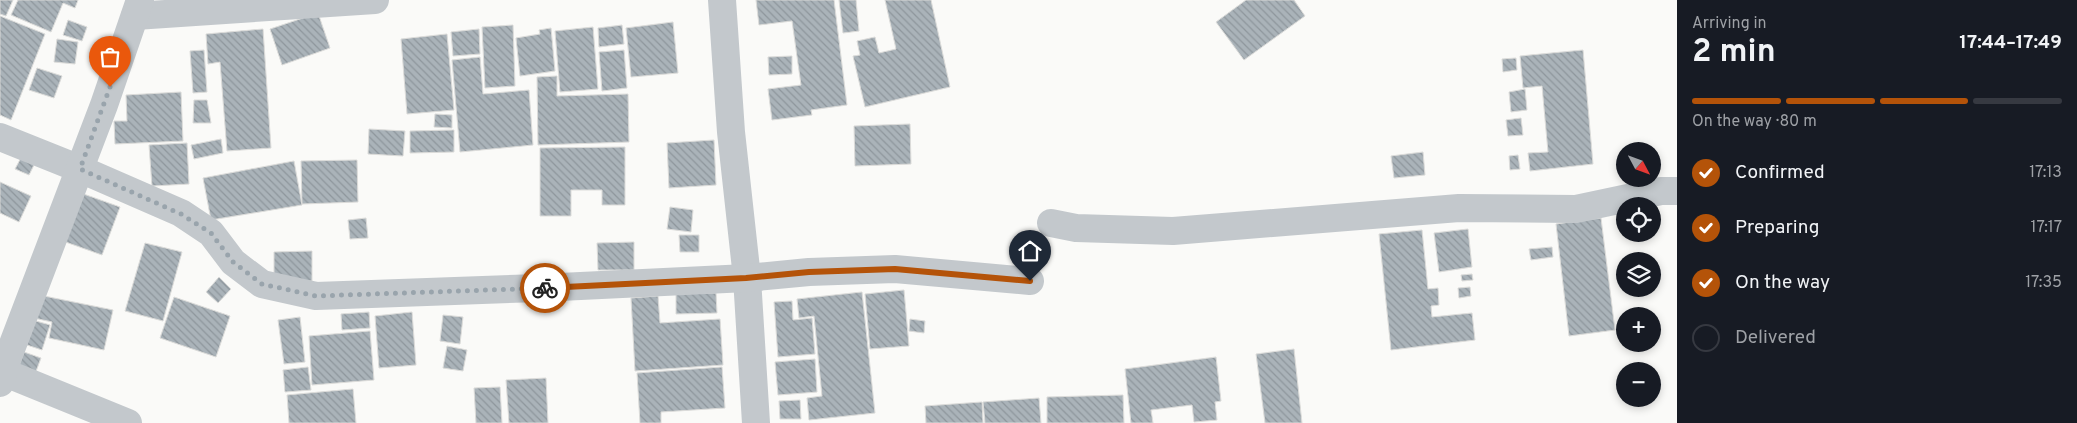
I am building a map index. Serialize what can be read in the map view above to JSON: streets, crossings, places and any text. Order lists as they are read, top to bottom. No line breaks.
{"north":"bottom right","page":{"heading":["2 min","Arriving in","17:44–17:49"],"bar":"On the way · 80 m","map_buttons":["+","−"],"list":[["Confirmed","17:13"],["Preparing","17:17"],["On the way","17:35"],"Delivered"]}}
